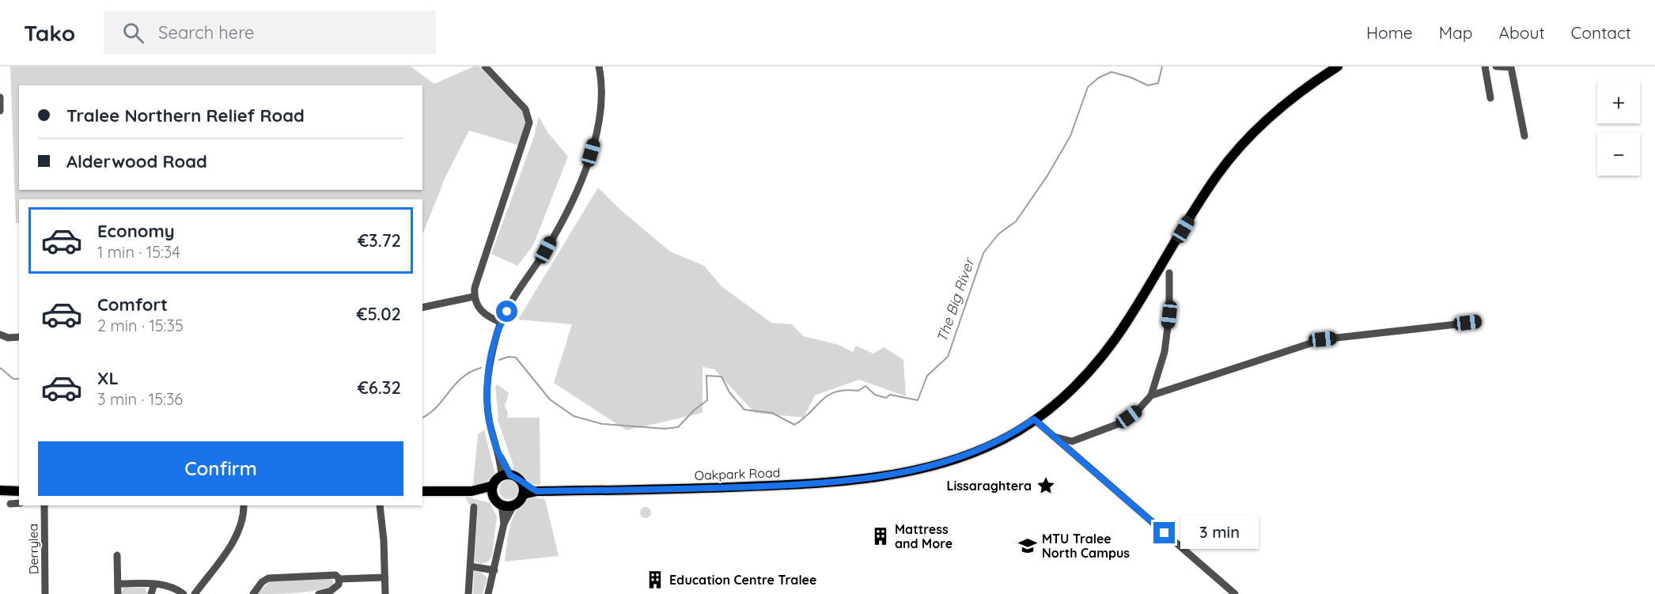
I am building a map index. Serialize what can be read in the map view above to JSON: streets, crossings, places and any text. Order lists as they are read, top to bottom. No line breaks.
{"streets":{"main road":["Oakpark Road"],"street":["Derrylea"]},"water":["The Big River"],"places":{"place":["Lissaraghtera"],"building":["Mattress and More","Education Centre Tralee"],"school or university":["MTU Tralee North Campus"]},"page":{"header":"Tako","search":"Search here","nav":["Home","Map","About","Contact"],"map_buttons":["+","−"],"banner":["Tralee Northern Relief Road","Alderwood Road"],"list":[{"name":"Economy","note":"1 min · 15:34","value":"€3.72"},{"name":"Comfort","note":"2 min · 15:35","value":"€5.02"},{"name":"XL","note":"3 min · 15:36","value":"€6.32"}],"buttons":"Confirm","bubble":"3 min"}}
